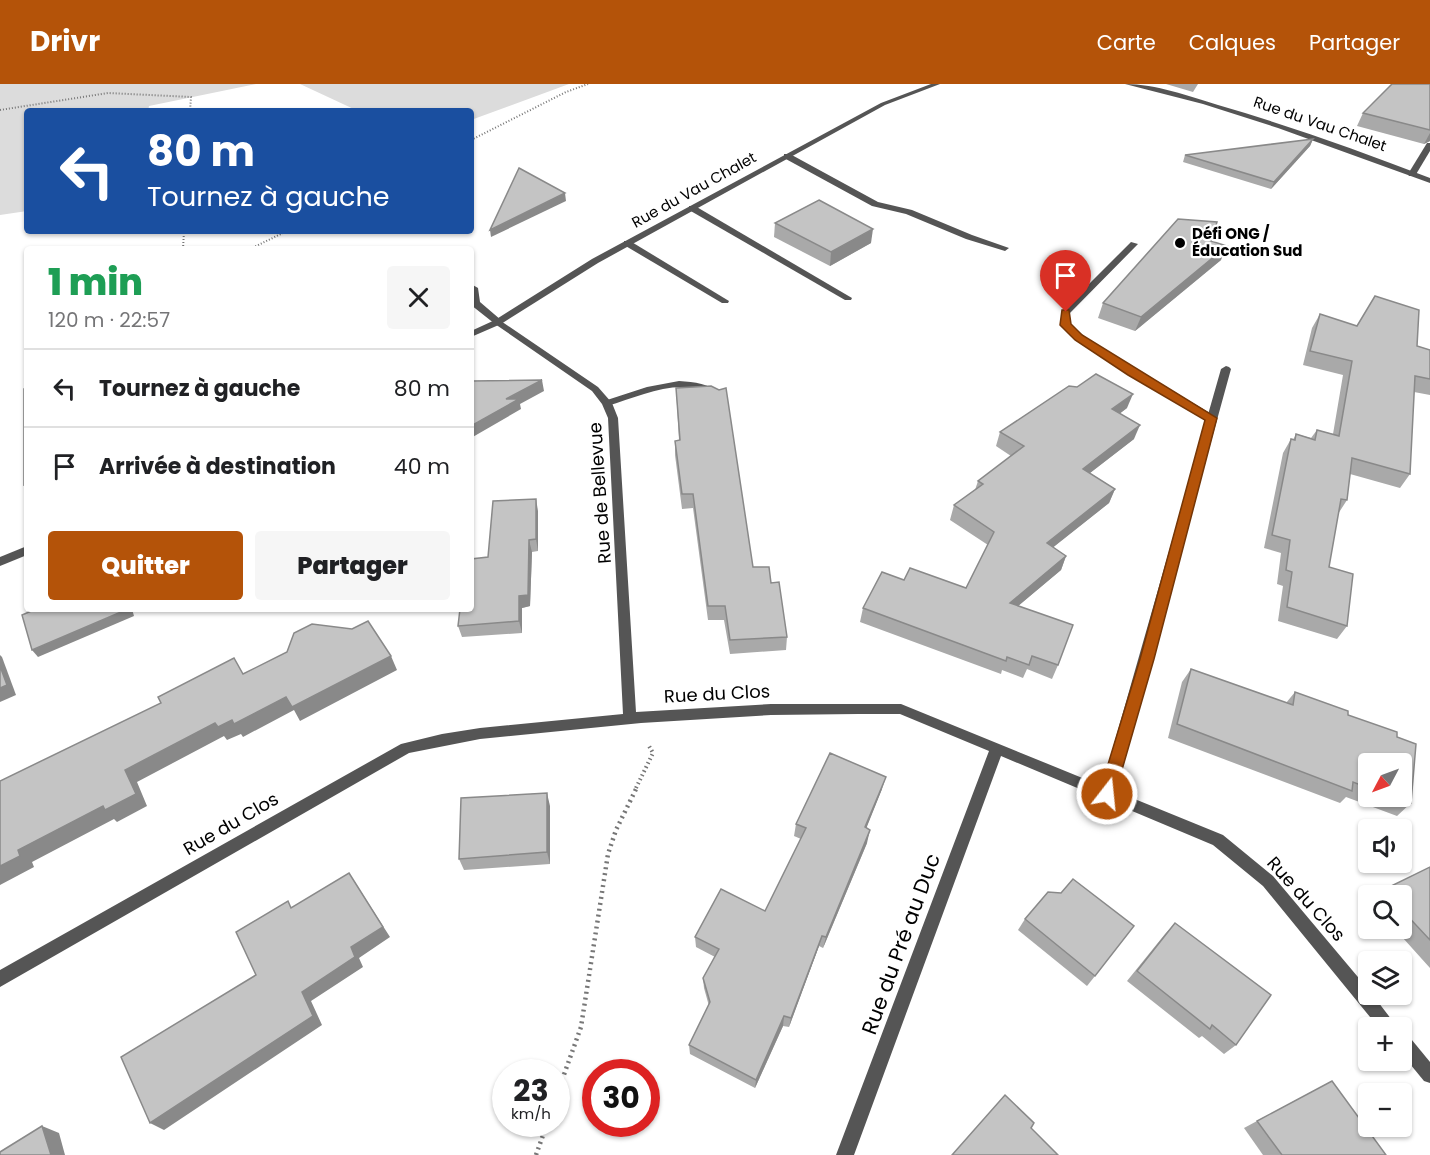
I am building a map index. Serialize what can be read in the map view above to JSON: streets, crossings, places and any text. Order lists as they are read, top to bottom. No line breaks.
{"streets":{"street":["Rue du Vau Chalet","Rue de Bellevue","Rue du Clos","Rue du Pré au Duc"]},"crossings":[["Rue du Vau Chalet","Rue de Bellevue"],["Rue de Bellevue","Rue du Clos"],["Rue du Clos","Rue du Pré au Duc"]],"places":["Défi ONG / Éducation Sud"],"north":"bottom left","page":{"header":"Drivr","nav":["Carte","Calques","Partager"],"turn":["80 m","Tournez à gauche"],"heading":["1 min","120 m · 22:57"],"list":[{"name":"Tournez à gauche","value":"80 m"},{"name":"Arrivée à destination","value":"40 m"}],"buttons":["Quitter","Partager"],"map_buttons":["+","−"],"speed":"23 km/h","limit":"30"}}
